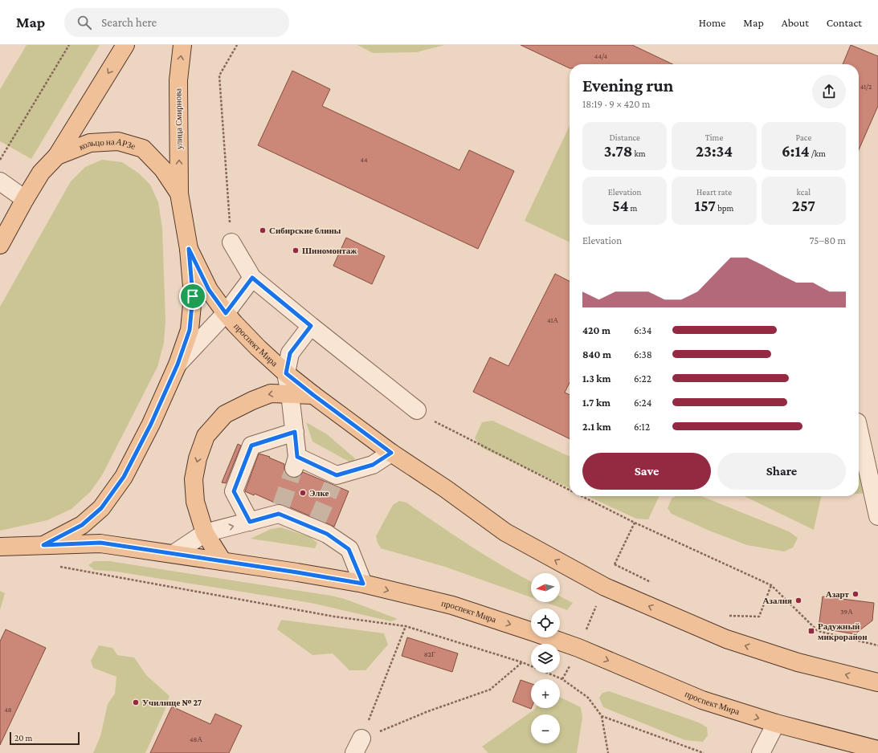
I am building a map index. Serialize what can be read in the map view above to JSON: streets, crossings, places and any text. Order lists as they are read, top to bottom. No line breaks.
{"streets":{"main road":["улица Смирнова","кольцо на АРЗе","проспект Мира"]},"crossings":[["улица Смирнова","кольцо на АРЗе"],["кольцо на АРЗе","проспект Мира"]],"one_way":["улица Смирнова"],"places":{"other":["Сибирские блины","Шиномонтаж","Элке","Азарт","Азалия","Училище № 27"],"transit":["Радужный микрорайон"]},"house_numbers":["44/4","41/2","44","41А","39А","82Г","48","48А"],"scale_bar":"20 m","north":"left","page":{"header":"Map","search":"Search here","nav":["Home","Map","About","Contact"],"heading":["Evening run","18:19 · 9 × 420 m"],"stats":[["Distance","3.78 km"],["Time","23:34"],["Pace","6:14 /km"],["Elevation","54 m"],["Heart rate","157 bpm"],["kcal","257"]],"chart":["Elevation","75–80 m"],"list":[{"name":"420 m","note":"6:34"},{"name":"840 m","note":"6:38"},{"name":"1.3 km","note":"6:22"},{"name":"1.7 km","note":"6:24"},{"name":"2.1 km","note":"6:12"}],"buttons":["Save","Share"],"map_buttons":["+","−"],"scale":"20 m"}}
